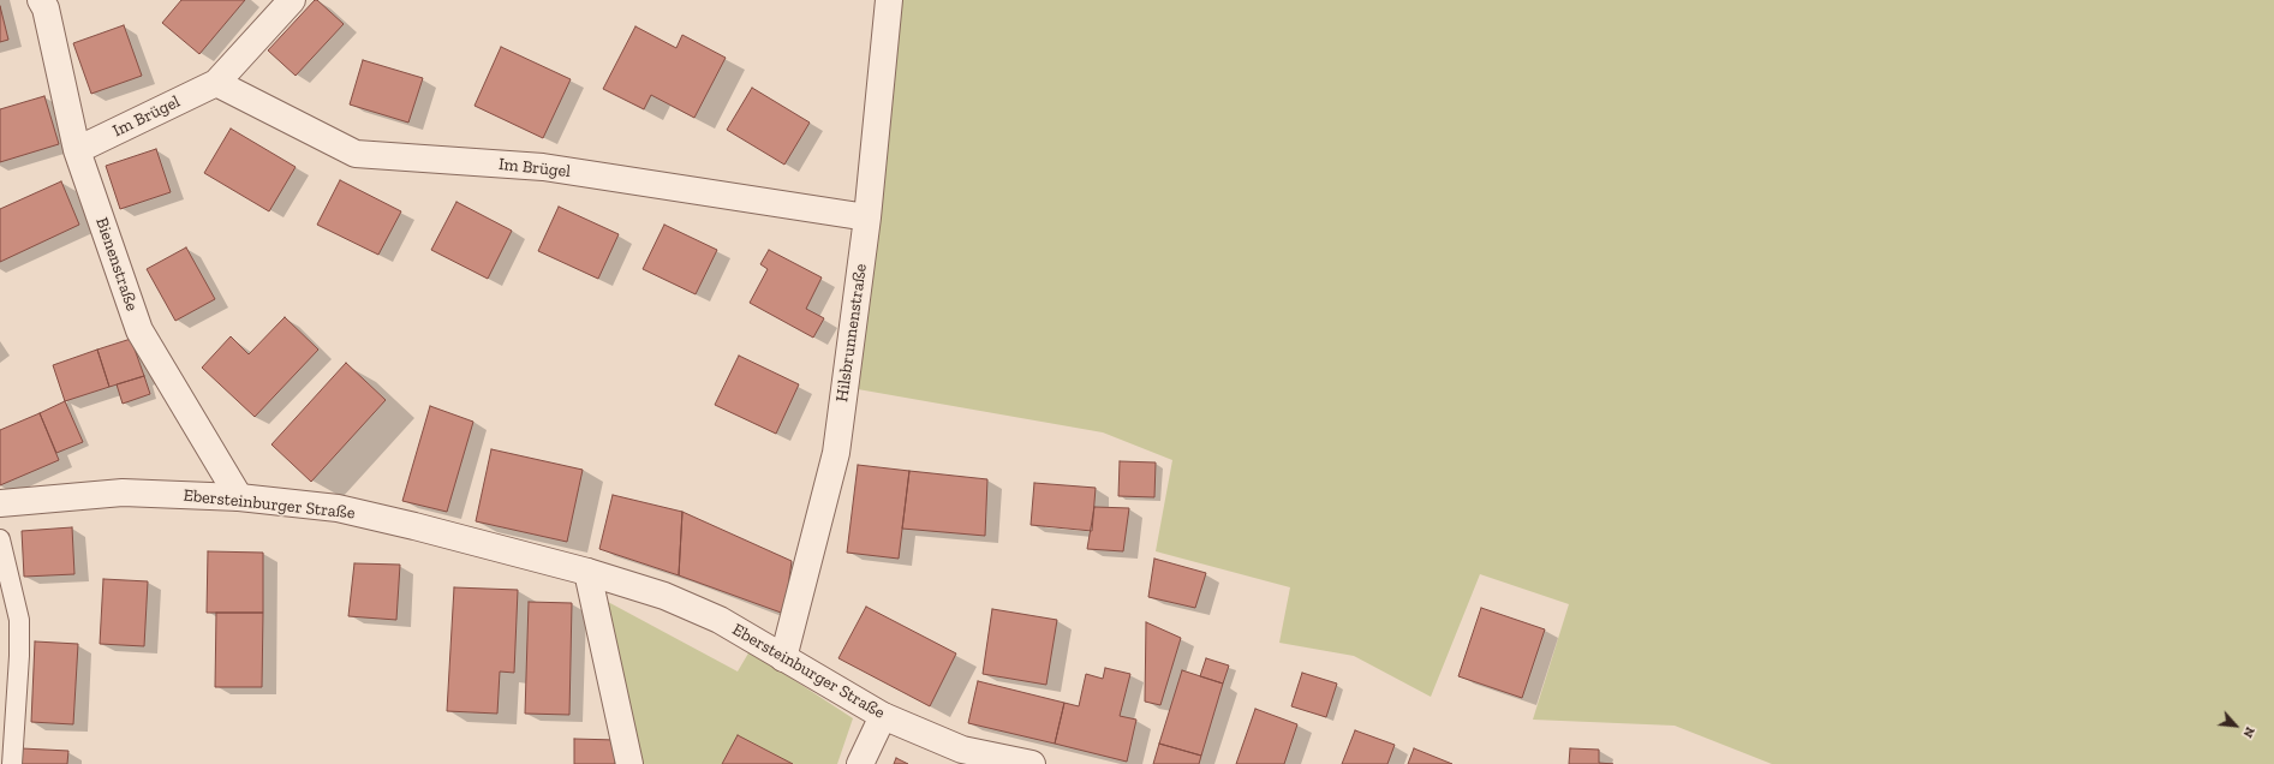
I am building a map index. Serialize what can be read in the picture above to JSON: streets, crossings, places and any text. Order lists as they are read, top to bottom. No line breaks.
{"streets":{"street":["Im Brügel","Bienenstraße","Hilsbrunnenstraße","Ebersteinburger Straße"]},"crossings":[["Im Brügel","Bienenstraße"],["Im Brügel","Hilsbrunnenstraße"],["Bienenstraße","Ebersteinburger Straße"],["Hilsbrunnenstraße","Ebersteinburger Straße"]],"north":"bottom right"}
